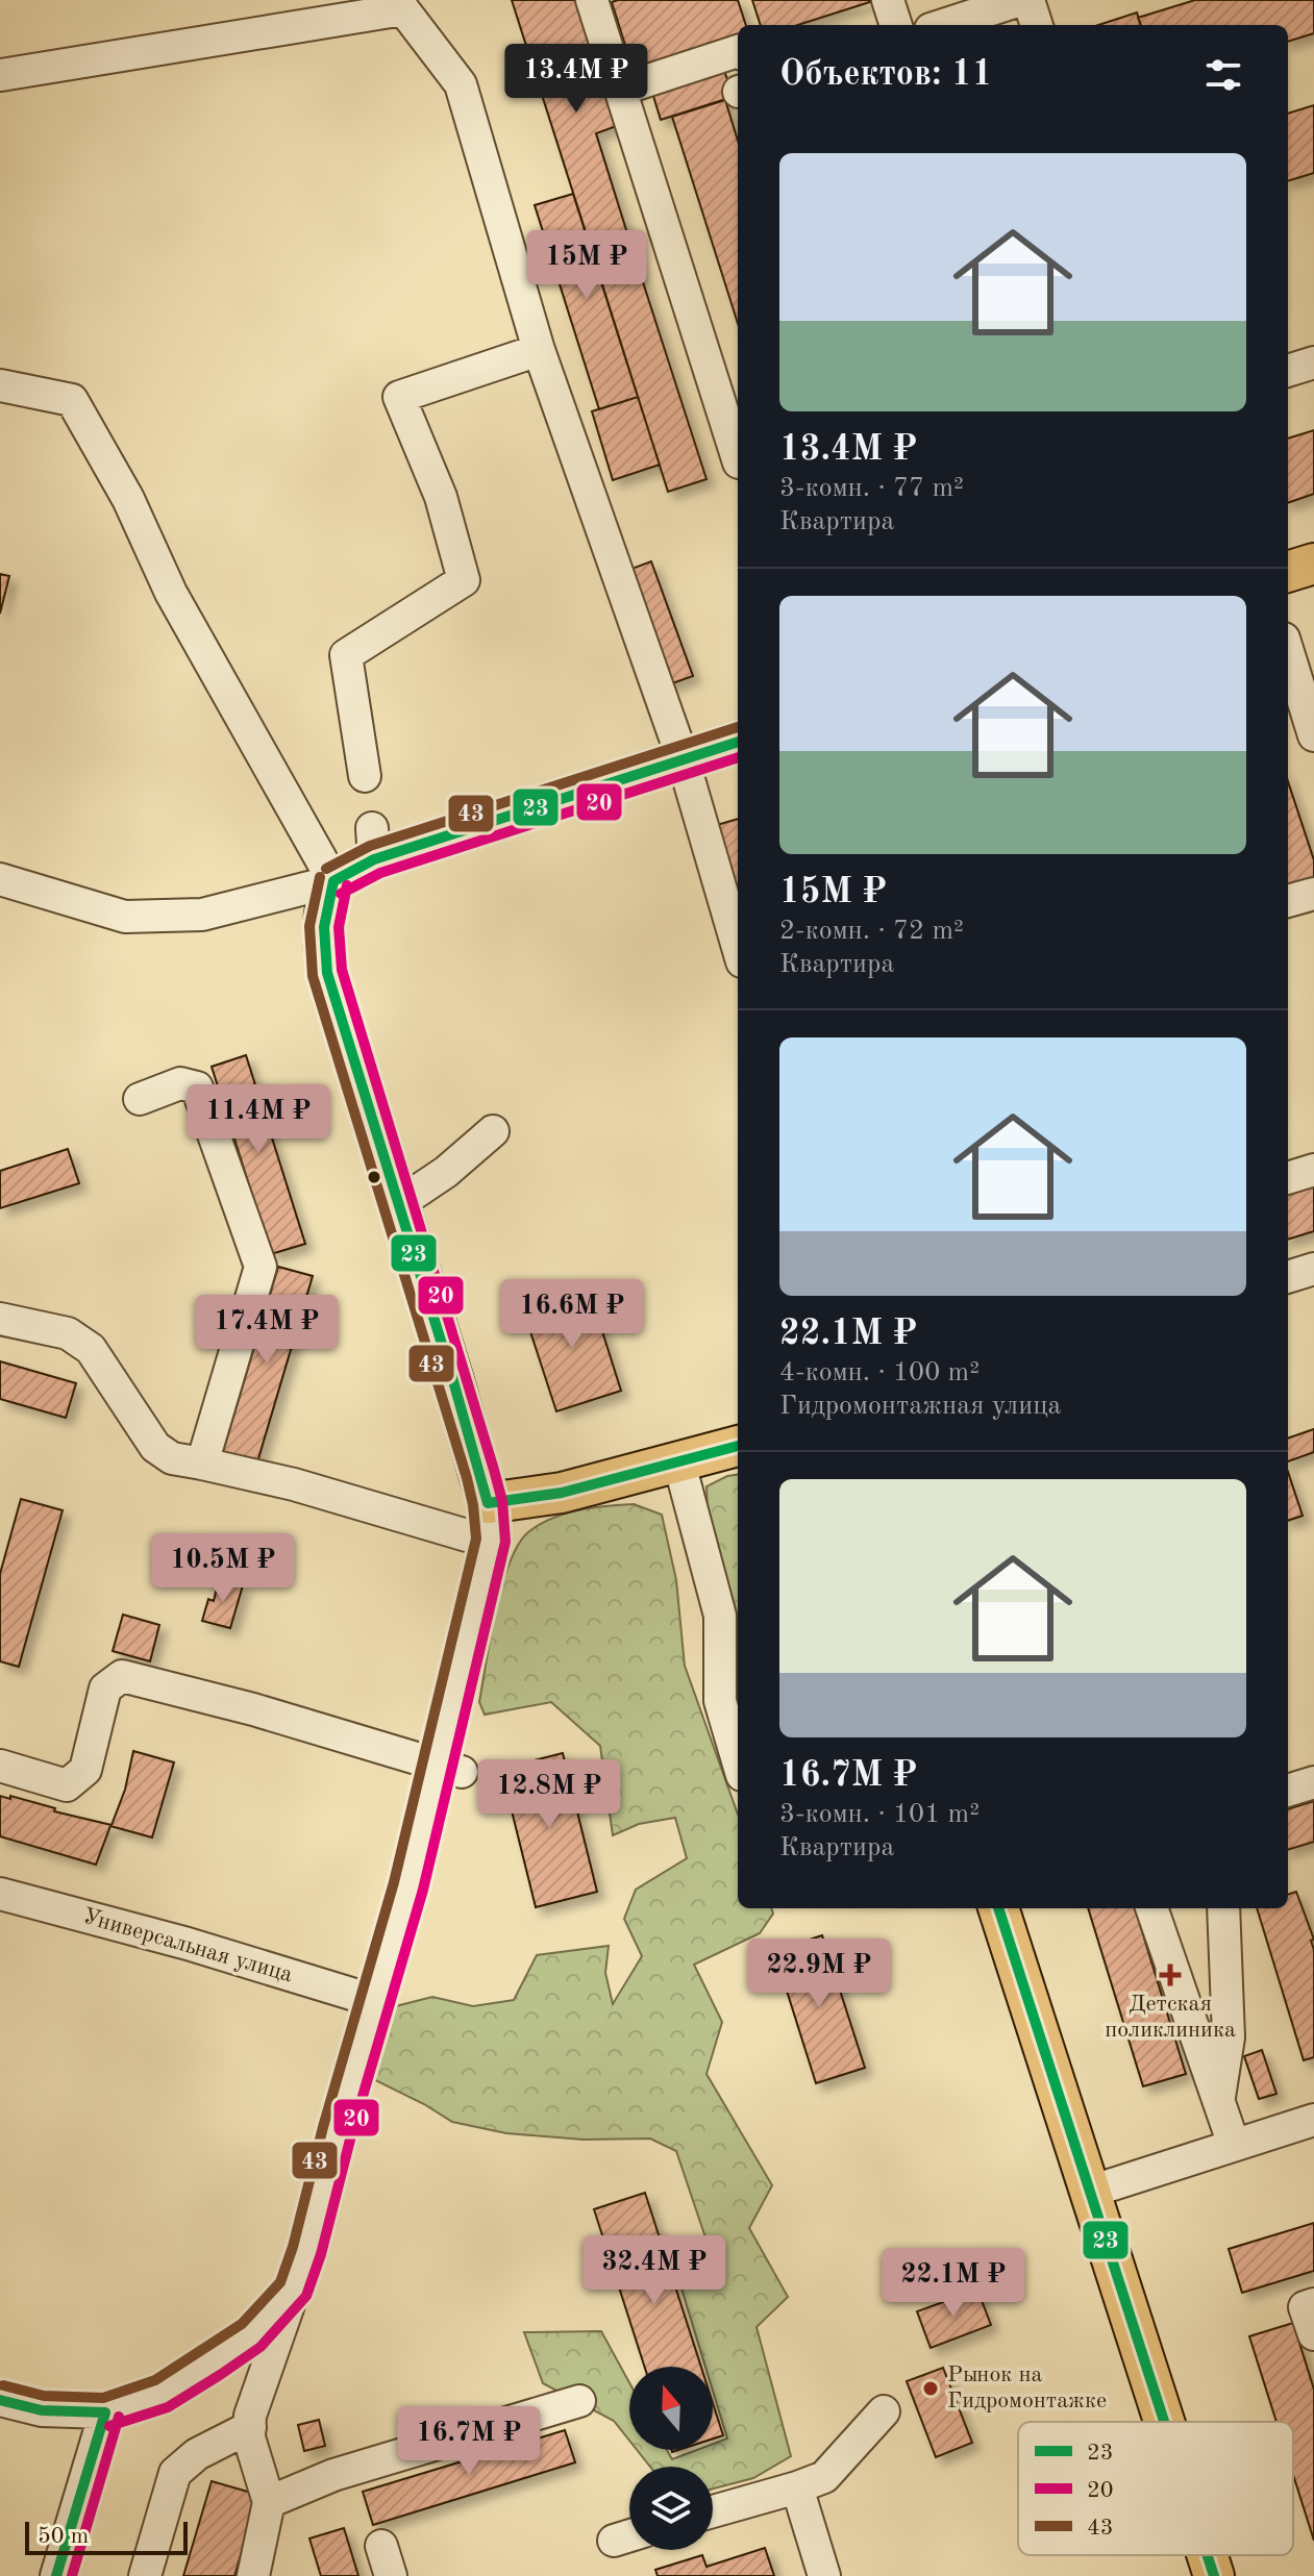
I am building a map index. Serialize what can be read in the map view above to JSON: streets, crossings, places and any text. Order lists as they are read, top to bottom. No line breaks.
{"streets":{"street":["Универсальная улица"]},"places":{"health":["Детская поликлиника"],"other":["Рынок на Гидромонтажке"]},"lines":["transit line 43","transit line 23","transit line 20"],"legend":["23","20","43"],"scale_bar":"50 m","north":"top","page":{"heading":"Объектов: 11","price":["13.4M ₽","15M ₽","11.4M ₽","16.6M ₽","17.4M ₽","10.5M ₽","12.8M ₽","22.9M ₽","32.4M ₽","22.1M ₽","16.7M ₽"],"list":[{"name":"13.4M ₽","note":"3-комн. · 77 m² · Квартира"},{"name":"15M ₽","note":"2-комн. · 72 m² · Квартира"},{"name":"22.1M ₽","note":"4-комн. · 100 m² · Гидромонтажная улица"},{"name":"16.7M ₽","note":"3-комн. · 101 m² · Квартира"}],"scale":"50 m"}}
